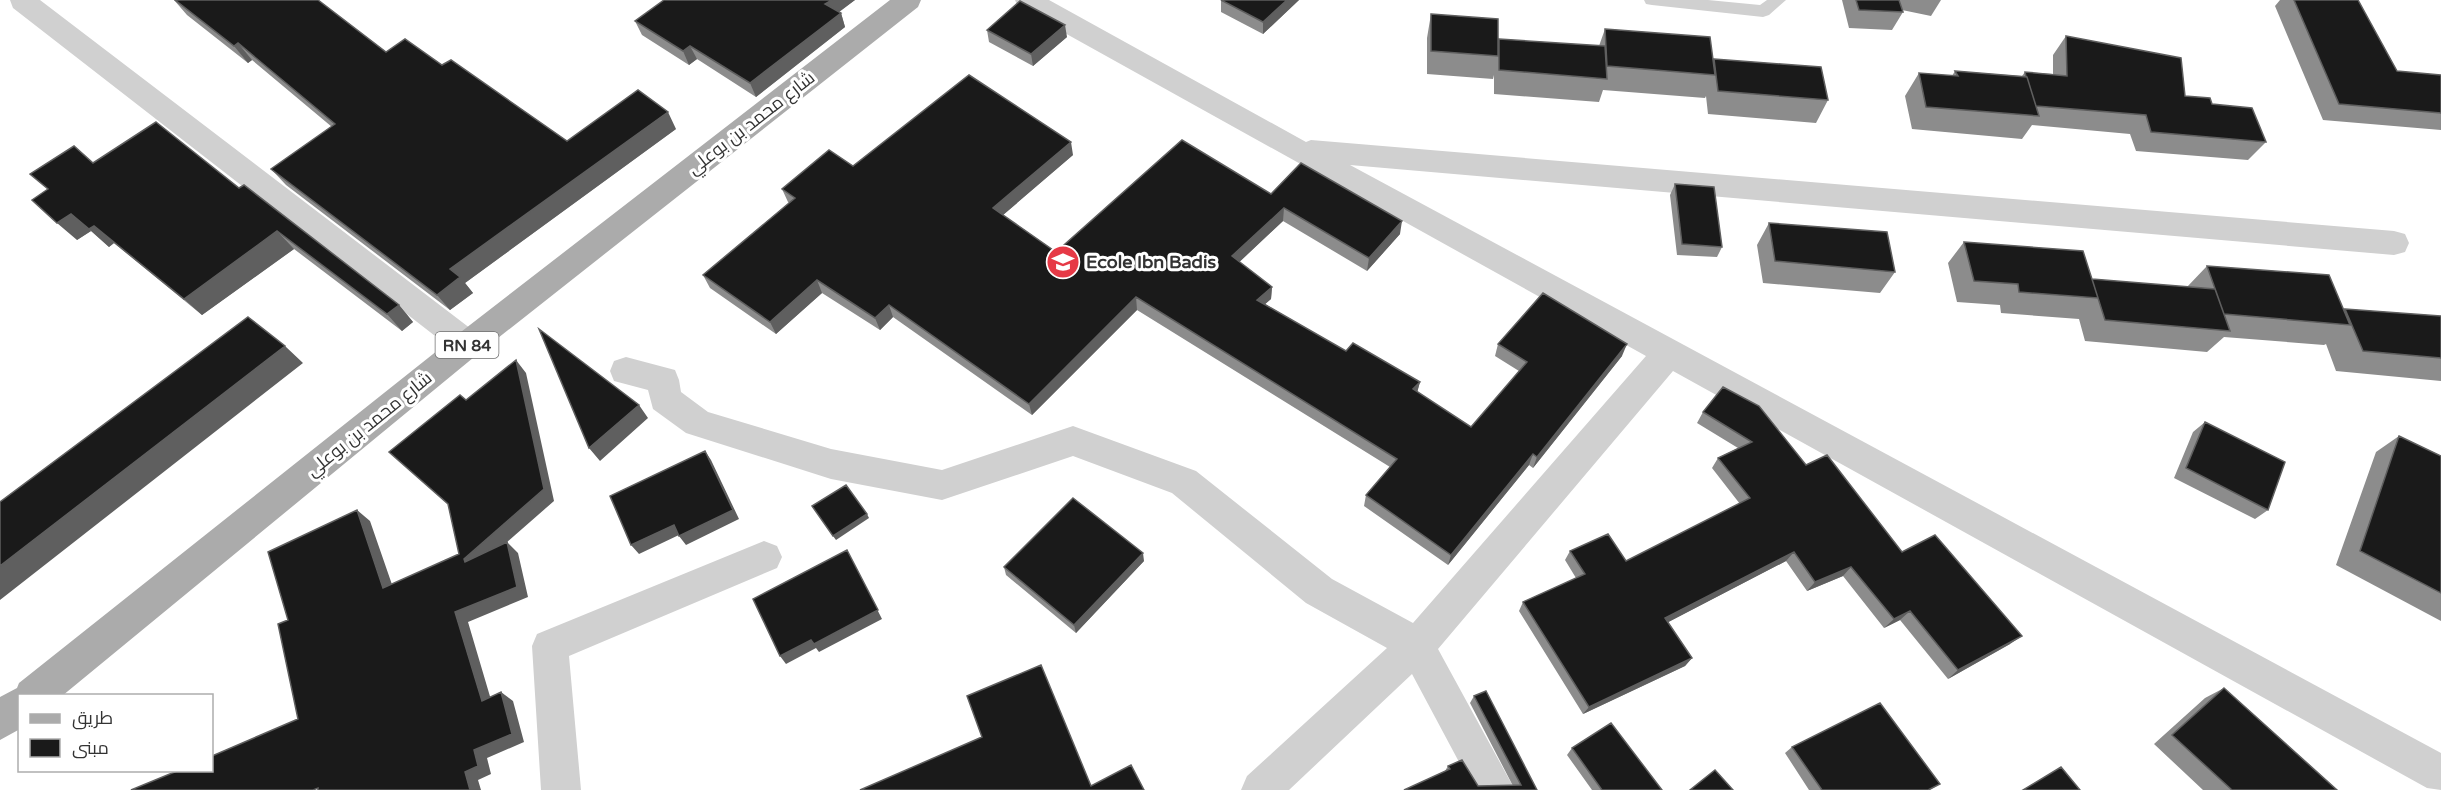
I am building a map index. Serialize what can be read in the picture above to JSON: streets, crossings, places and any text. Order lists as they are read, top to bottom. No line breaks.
{"streets":{"main road":["شارع محمد بن بوعلي","RN 84"]},"places":{"school or university":["Ecole Ibn Badis"]},"legend":["طريق","مبنى"]}
